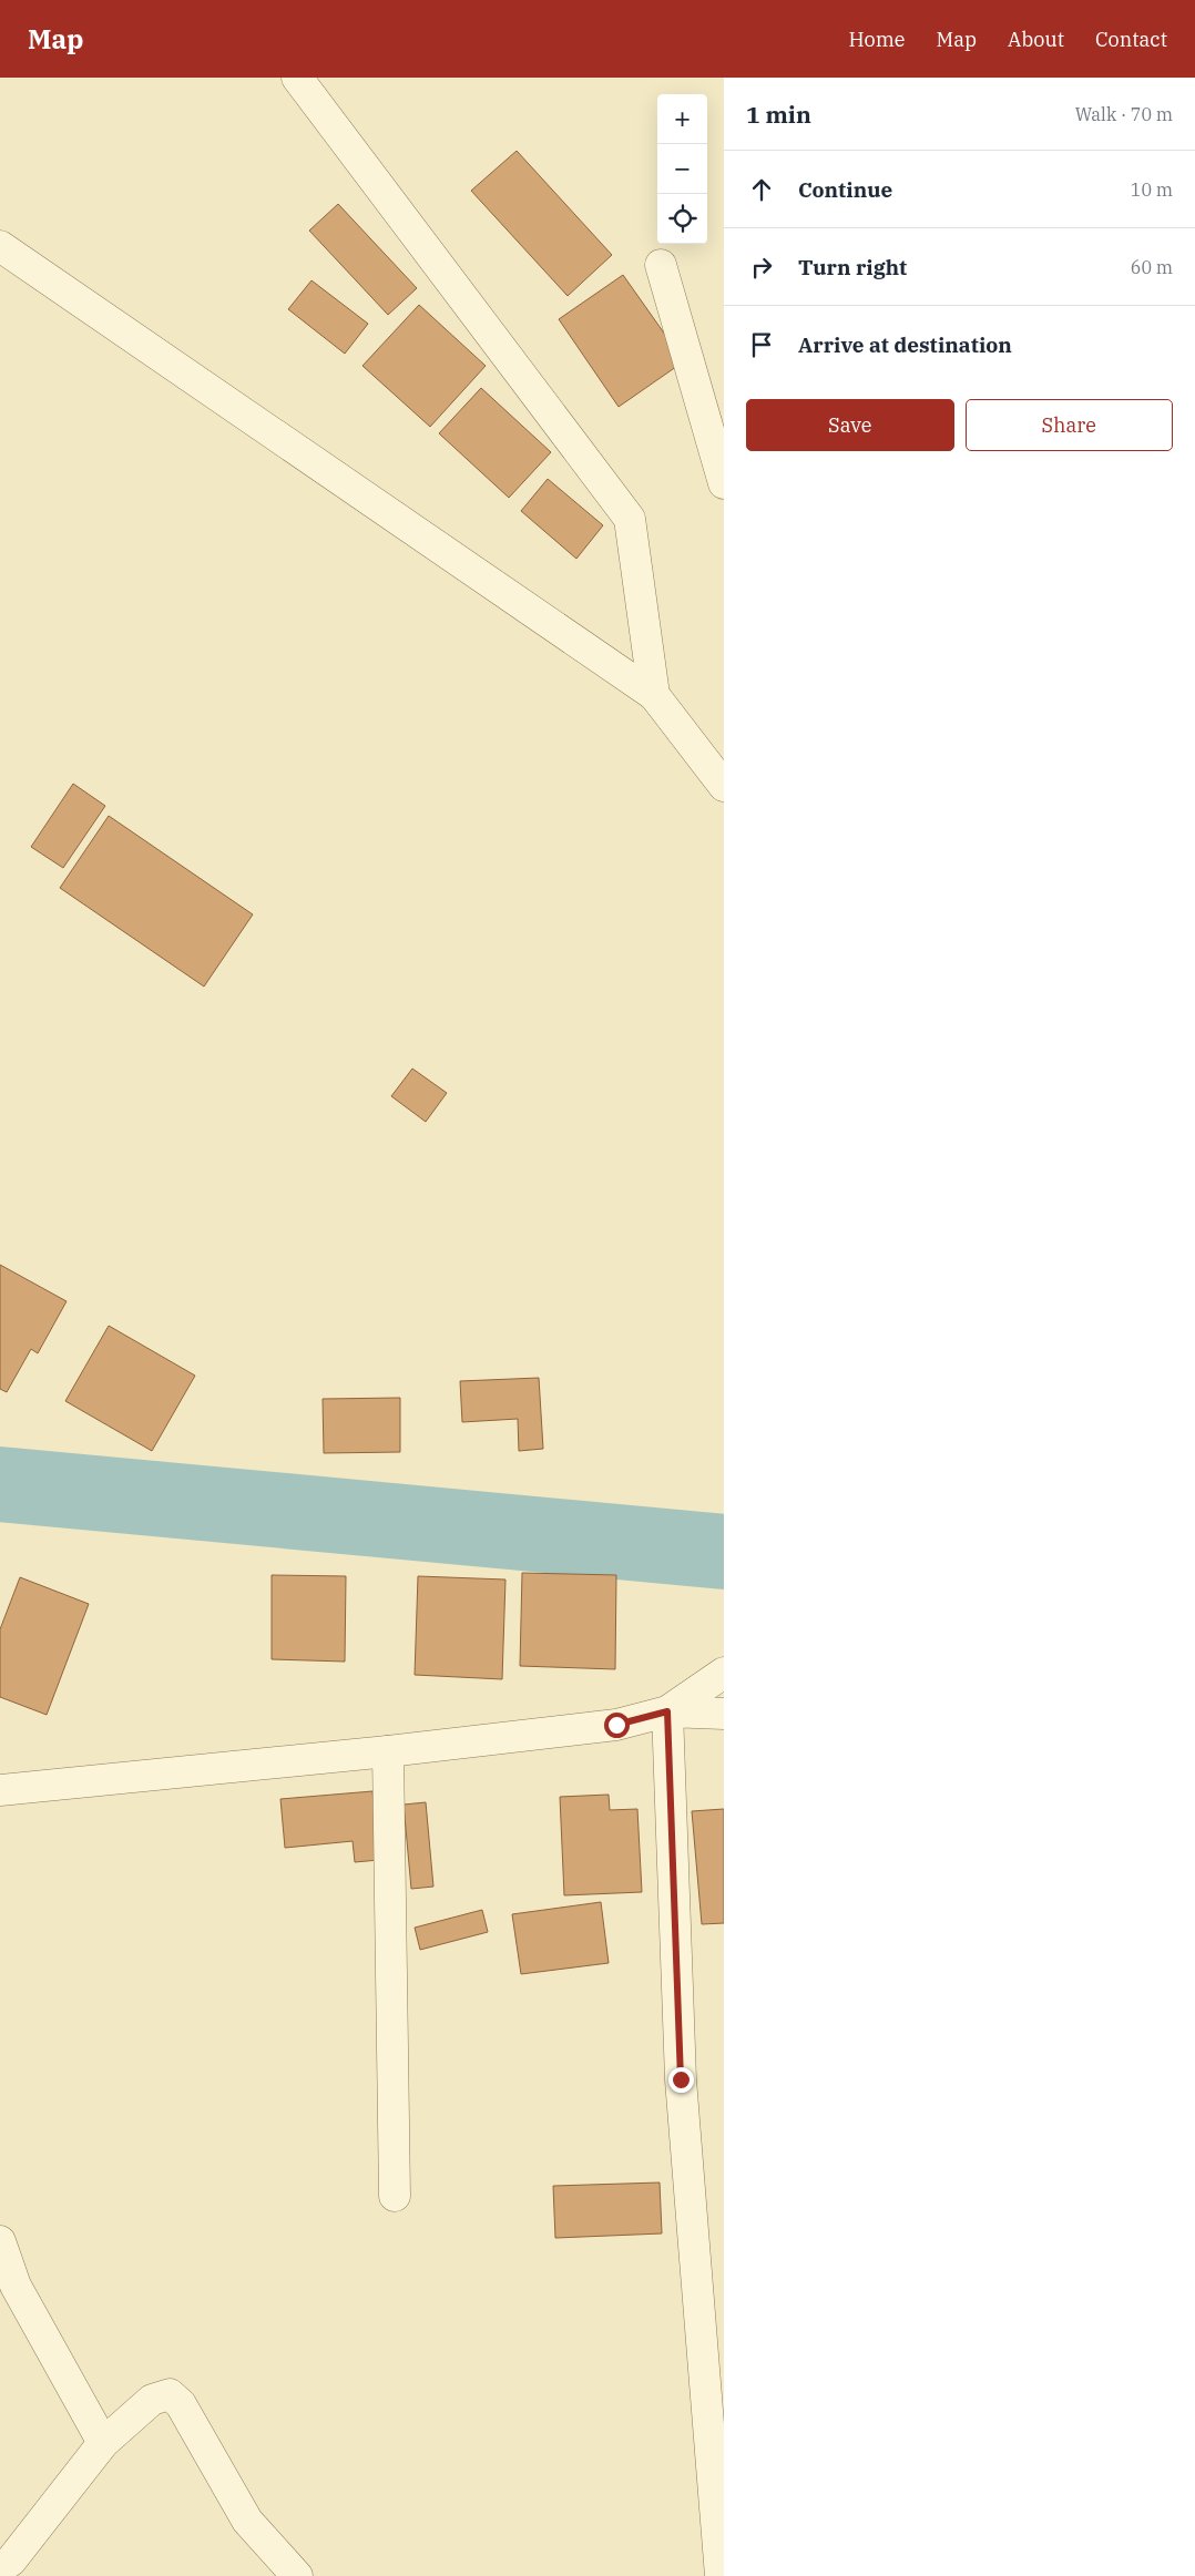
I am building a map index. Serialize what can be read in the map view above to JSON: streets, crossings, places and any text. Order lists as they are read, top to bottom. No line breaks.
{"page":{"header":"Map","nav":["Home","Map","About","Contact"],"heading":["1 min","Walk · 70 m"],"map_buttons":["+","−"],"list":[["Continue","10 m"],["Turn right","60 m"],"Arrive at destination"],"buttons":["Save","Share"]}}
